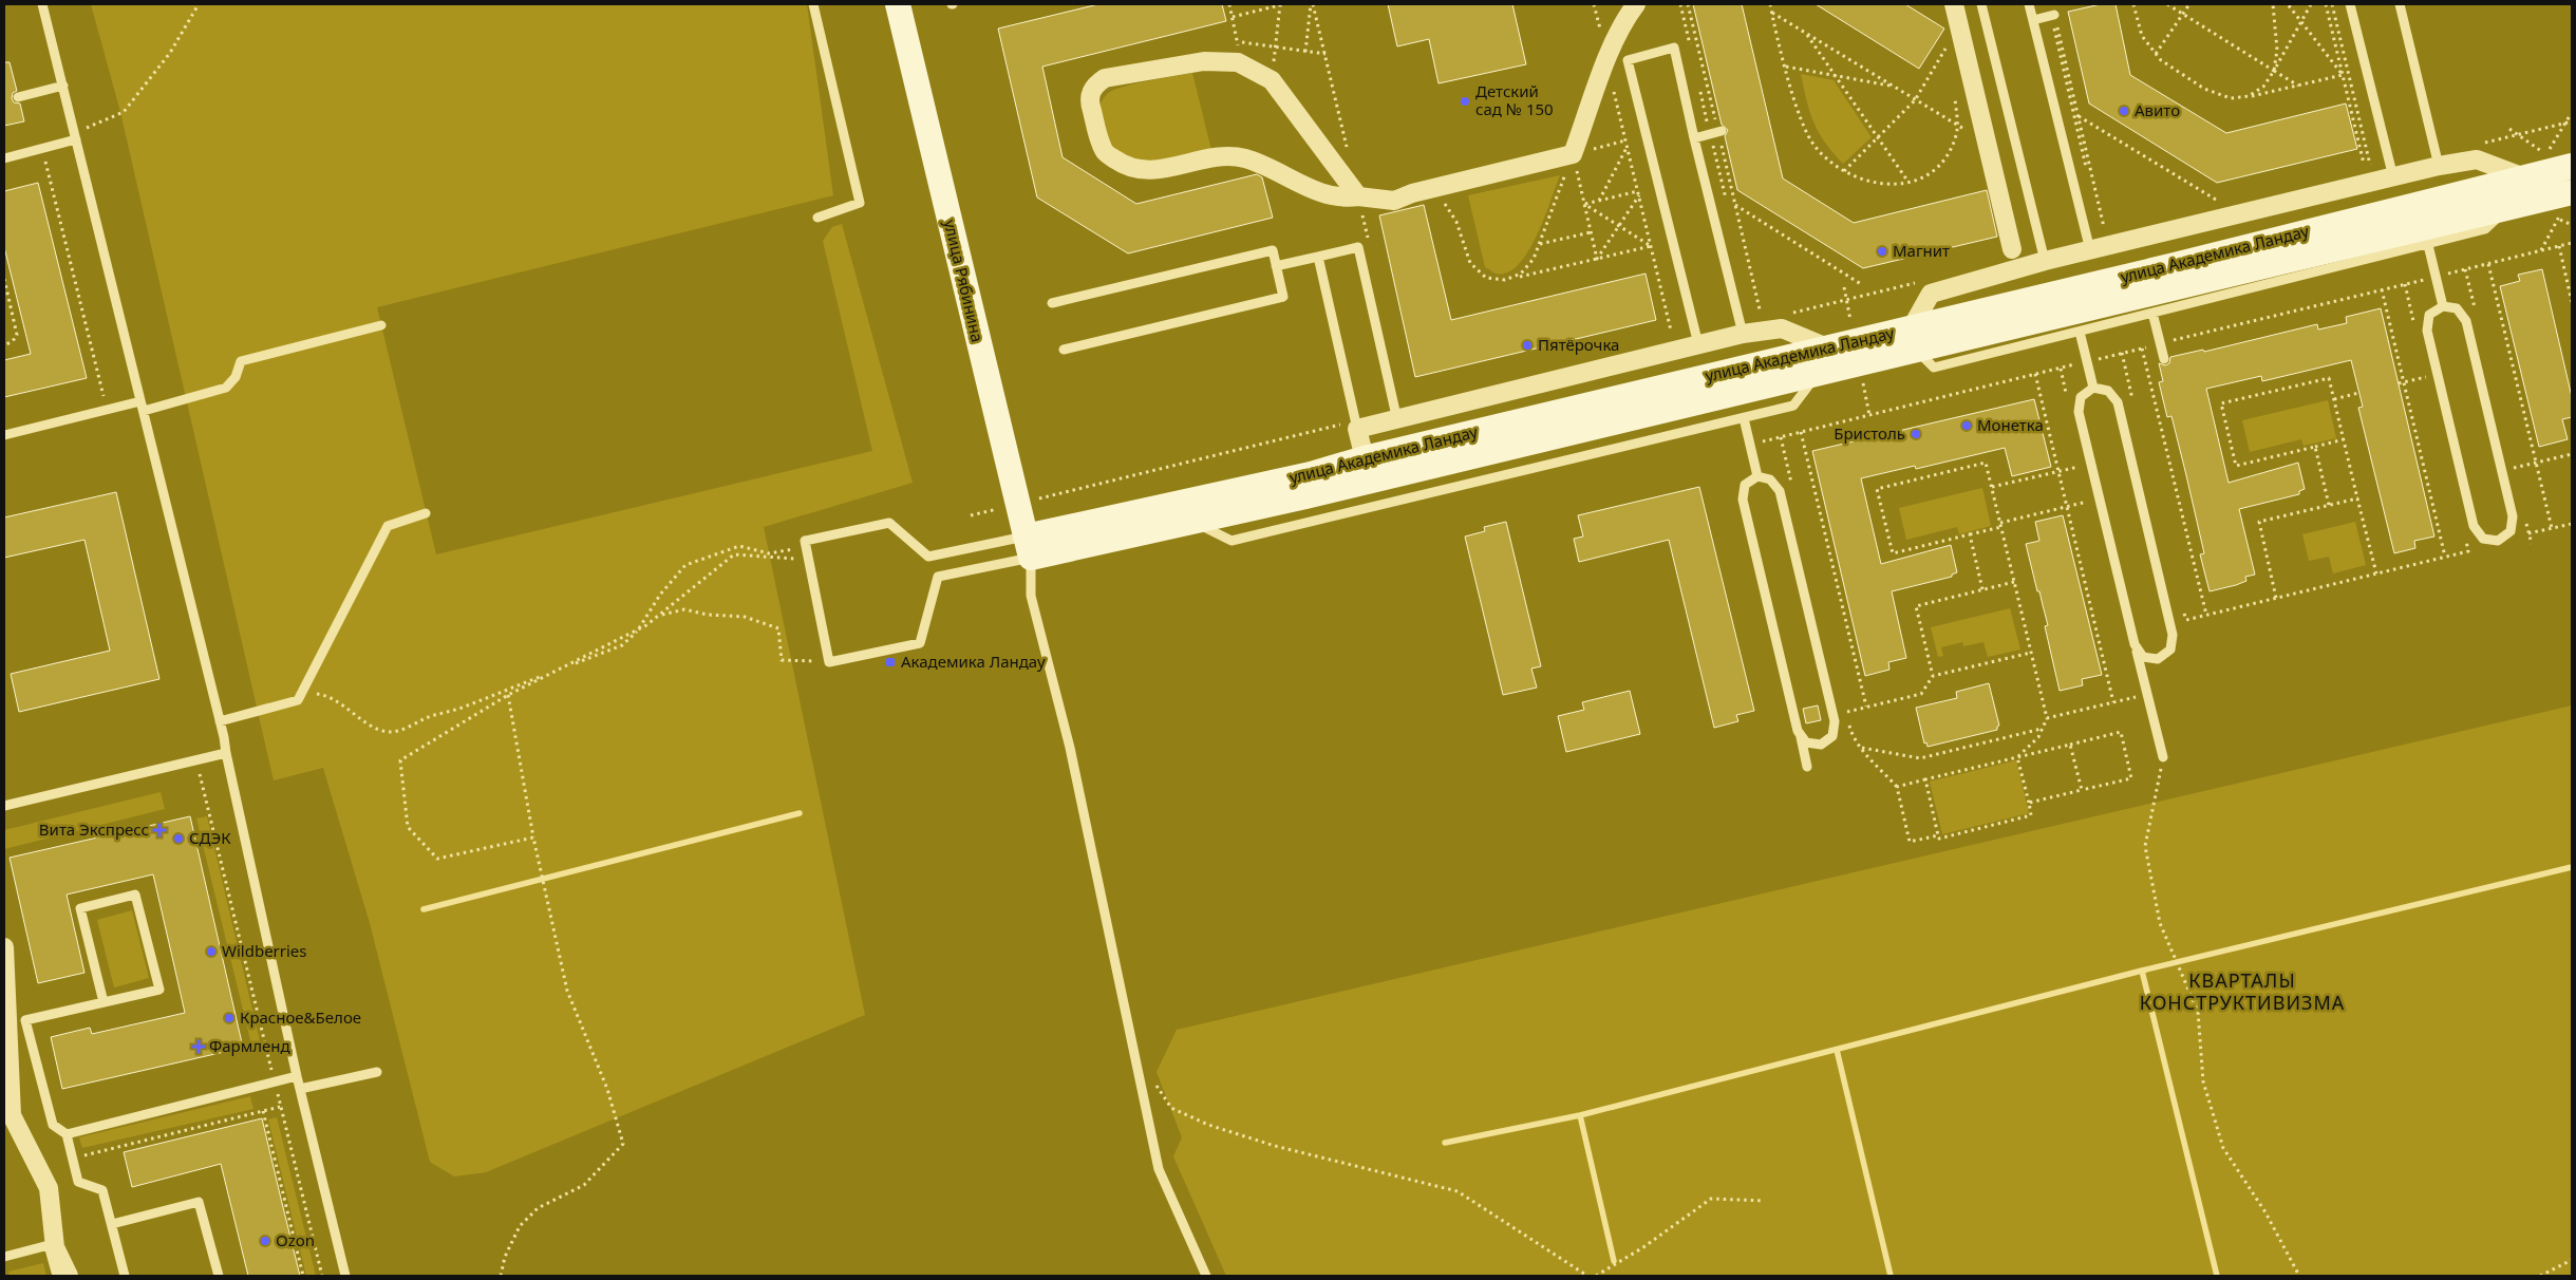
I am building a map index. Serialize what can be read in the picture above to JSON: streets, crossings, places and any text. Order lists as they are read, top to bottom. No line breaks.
{"streets":{"street":["улица Академика Ландау","улица Рябинина"]},"crossings":[["улица Академика Ландау","улица Рябинина"]],"districts":["КВАРТАЛЫ КОНСТРУКТИВИЗМА"],"places":{"other":["Детский сад № 150","Авито","Магнит","Пятёрочка","Монетка","Бристоль","СДЭК","Wildberries","Красное&Белое","Ozon"],"transit":["Академика Ландау"],"health":["Вита Экспресс","Фармленд"]}}
